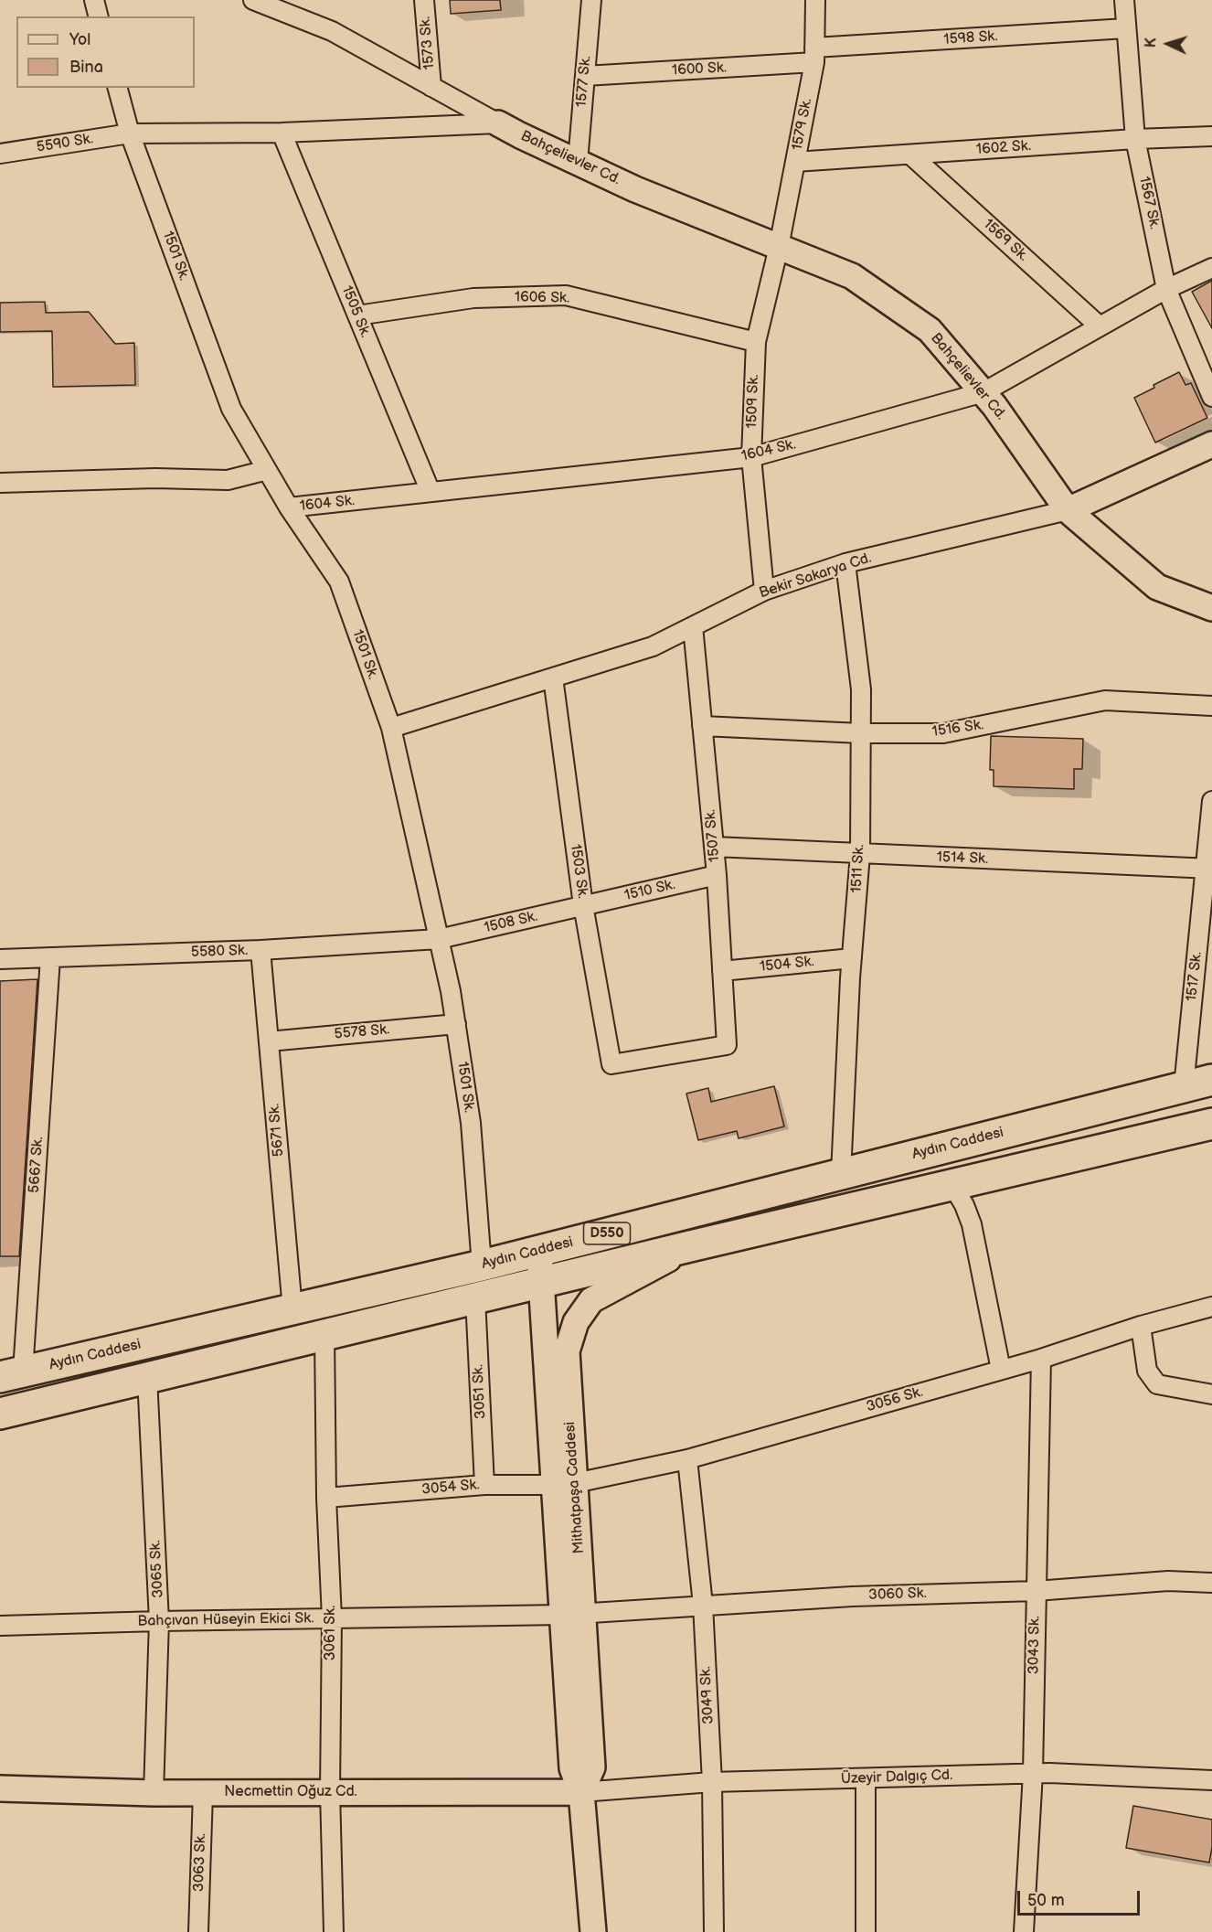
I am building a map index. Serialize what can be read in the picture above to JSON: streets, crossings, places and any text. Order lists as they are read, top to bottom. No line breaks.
{"streets":{"highway":["Aydın Caddesi","D550"],"main road":["Bahçelievler Cd.","Bekir Sakarya Cd.","Mithatpaşa Caddesi","Necmettin Oğuz Cd."],"street":["1598 Sk.","1573 Sk.","1600 Sk.","1577 Sk.","1579 Sk.","5590 Sk.","1602 Sk.","1567 Sk.","1569 Sk.","1501 Sk.","1606 Sk.","1505 Sk.","1509 Sk.","1604 Sk.","1516 Sk.","1507 Sk.","1514 Sk.","1511 Sk.","1503 Sk.","1510 Sk.","1508 Sk.","5580 Sk.","1504 Sk.","1517 Sk.","5578 Sk.","5671 Sk.","5667 Sk.","3051 Sk.","3056 Sk.","3054 Sk.","3065 Sk.","3060 Sk.","Bahçıvan Hüseyin Ekici Sk.","3061 Sk.","3043 Sk.","3049 Sk.","Üzeyir Dalgıç Cd.","3063 Sk."]},"crossings":[["1598 Sk.","1600 Sk."],["1598 Sk.","1579 Sk."],["1598 Sk.","1567 Sk."],["1600 Sk.","1577 Sk."],["1600 Sk.","1579 Sk."],["1577 Sk.","Bahçelievler Cd."],["1579 Sk.","1602 Sk."],["1579 Sk.","Bahçelievler Cd."],["1579 Sk.","1509 Sk."],["5590 Sk.","Bahçelievler Cd."],["5590 Sk.","1501 Sk."],["5590 Sk.","1505 Sk."],["1602 Sk.","1567 Sk."],["1602 Sk.","1569 Sk."],["Bahçelievler Cd.","1509 Sk."],["Bahçelievler Cd.","1604 Sk."],["Bahçelievler Cd.","Bekir Sakarya Cd."],["1567 Sk.","1604 Sk."],["1569 Sk.","1604 Sk."],["1501 Sk.","1604 Sk."],["1501 Sk.","Bekir Sakarya Cd."],["1501 Sk.","1508 Sk."],["1501 Sk.","5580 Sk."],["1501 Sk.","5578 Sk."],["1501 Sk.","Aydın Caddesi"],["1606 Sk.","1505 Sk."],["1606 Sk.","1509 Sk."],["1505 Sk.","1604 Sk."],["1509 Sk.","1604 Sk."],["1509 Sk.","Bekir Sakarya Cd."],["Bekir Sakarya Cd.","1507 Sk."],["Bekir Sakarya Cd.","1511 Sk."],["Bekir Sakarya Cd.","1503 Sk."],["1516 Sk.","1507 Sk."],["1516 Sk.","1511 Sk."],["1507 Sk.","1514 Sk."],["1507 Sk.","1503 Sk."],["1507 Sk.","1510 Sk."],["1507 Sk.","1504 Sk."],["1514 Sk.","1511 Sk."],["1514 Sk.","1517 Sk."],["1511 Sk.","1504 Sk."],["1511 Sk.","Aydın Caddesi"],["1503 Sk.","1510 Sk."],["1503 Sk.","1508 Sk."],["1510 Sk.","1508 Sk."],["1508 Sk.","5580 Sk."],["5580 Sk.","5671 Sk."],["5580 Sk.","5667 Sk."],["1517 Sk.","Aydın Caddesi"],["5578 Sk.","5671 Sk."],["5671 Sk.","Aydın Caddesi"],["Aydın Caddesi","5667 Sk."],["Aydın Caddesi","3051 Sk."],["Aydın Caddesi","Mithatpaşa Caddesi"],["Aydın Caddesi","3065 Sk."],["Aydın Caddesi","3061 Sk."],["3051 Sk.","3054 Sk."],["3056 Sk.","3054 Sk."],["3056 Sk.","Mithatpaşa Caddesi"],["3056 Sk.","3043 Sk."],["3056 Sk.","3049 Sk."],["3054 Sk.","Mithatpaşa Caddesi"],["3054 Sk.","3061 Sk."],["Mithatpaşa Caddesi","3060 Sk."],["Mithatpaşa Caddesi","Bahçıvan Hüseyin Ekici Sk."],["Mithatpaşa Caddesi","Üzeyir Dalgıç Cd."],["Mithatpaşa Caddesi","Necmettin Oğuz Cd."],["3065 Sk.","Bahçıvan Hüseyin Ekici Sk."],["3065 Sk.","Necmettin Oğuz Cd."],["3060 Sk.","Bahçıvan Hüseyin Ekici Sk."],["3060 Sk.","3043 Sk."],["3060 Sk.","3049 Sk."],["Bahçıvan Hüseyin Ekici Sk.","3061 Sk."],["3061 Sk.","Necmettin Oğuz Cd."],["3043 Sk.","Üzeyir Dalgıç Cd."],["3049 Sk.","Üzeyir Dalgıç Cd."],["Üzeyir Dalgıç Cd.","Necmettin Oğuz Cd."],["Necmettin Oğuz Cd.","3063 Sk."]],"legend":["Yol","Bina"],"scale_bar":"50 m","north":"left"}
